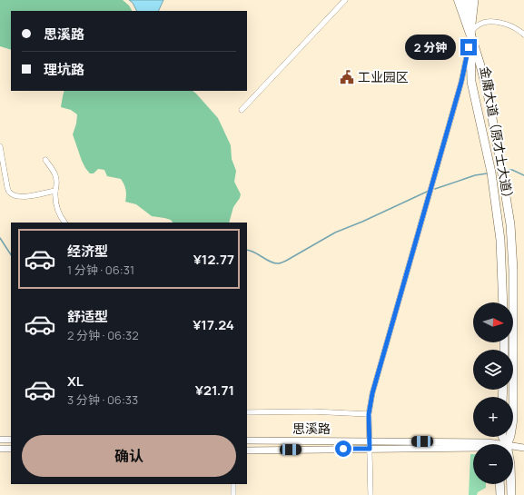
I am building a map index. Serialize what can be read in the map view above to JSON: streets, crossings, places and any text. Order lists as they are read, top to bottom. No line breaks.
{"streets":{"main road":["金庸大道（原才士大道）"],"street":["思溪路"]},"places":{"public building":["工业园区"]},"north":"right","page":{"banner":["思溪路","理坑路"],"bubble":"2 分钟","list":[{"name":"经济型","note":"1 分钟 · 06:31","value":"¥12.77"},{"name":"舒适型","note":"2 分钟 · 06:32","value":"¥17.24"},{"name":"XL","note":"3 分钟 · 06:33","value":"¥21.71"}],"map_buttons":["+","−"],"buttons":"确认"}}
